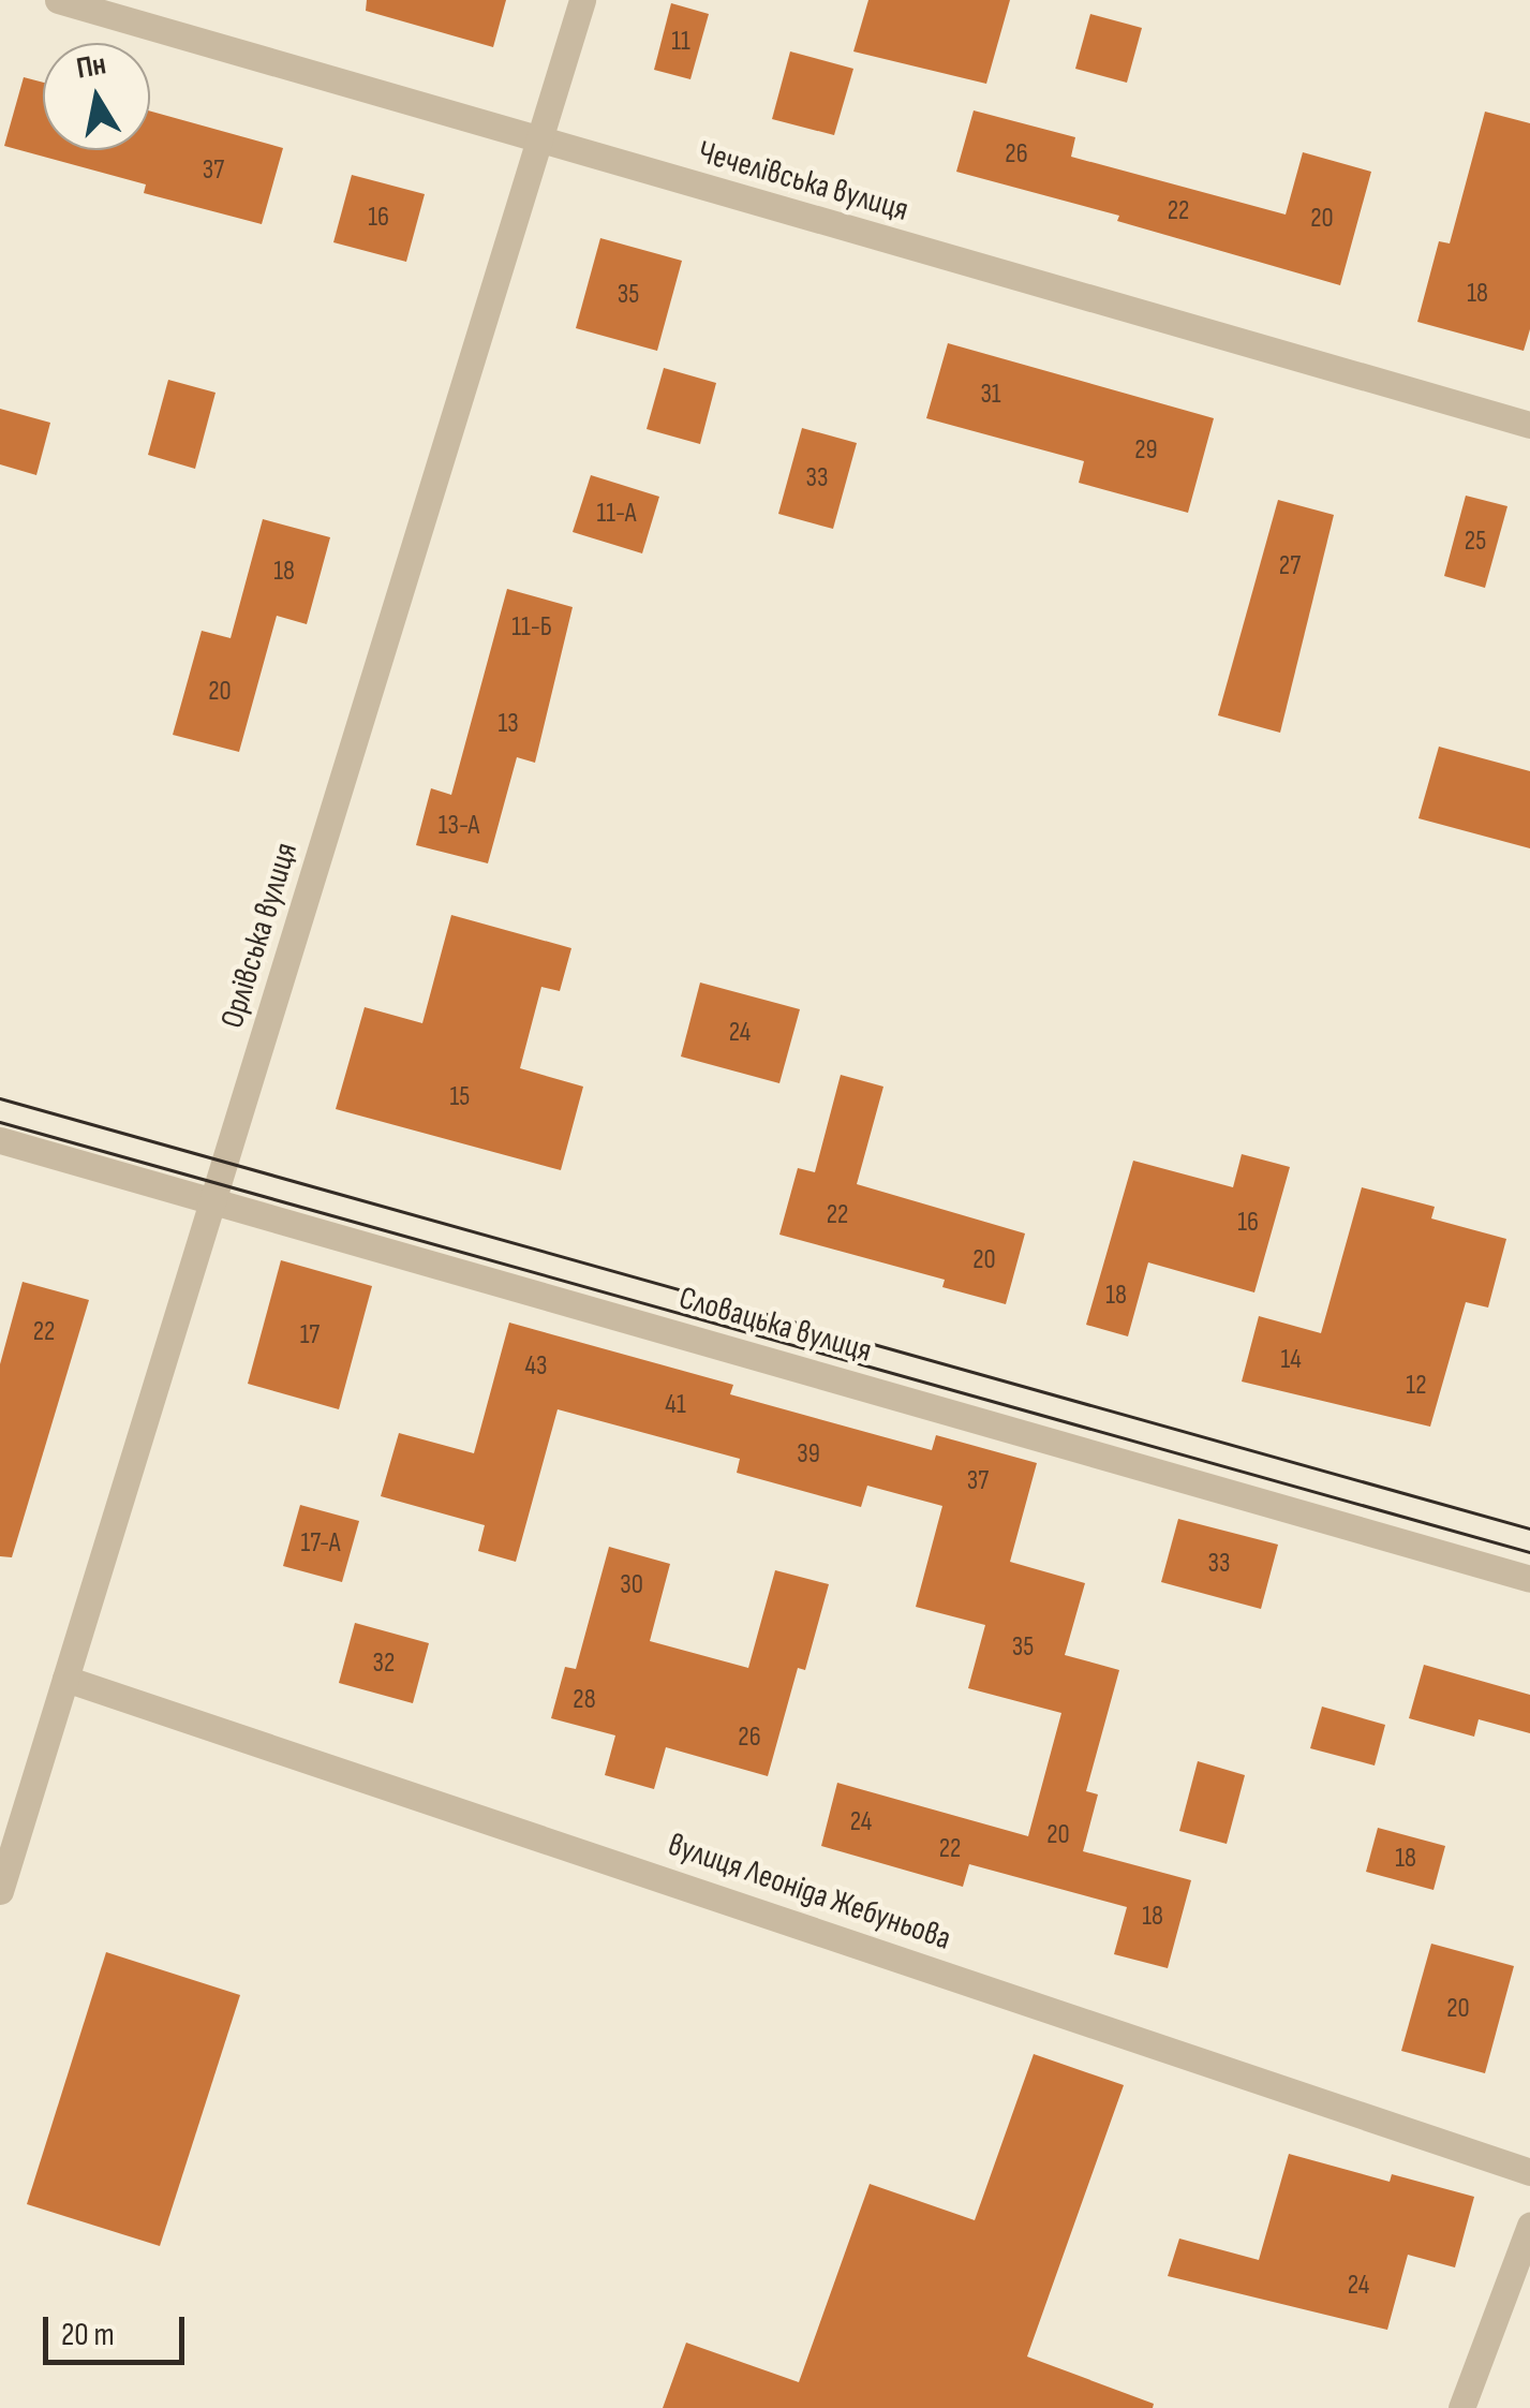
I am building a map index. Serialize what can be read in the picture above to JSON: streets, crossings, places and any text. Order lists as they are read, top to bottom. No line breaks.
{"streets":{"street":["Чечелівська вулиця","Орлівська вулиця","Словацька вулиця","вулиця Леоніда Жебуньова"]},"crossings":[["Чечелівська вулиця","Орлівська вулиця"],["Орлівська вулиця","Словацька вулиця"],["Орлівська вулиця","вулиця Леоніда Жебуньова"]],"house_numbers":["11","26","37","22","16","20","18","35","31","29","33","11-А","25","27","18","11-Б","20","13","13-А","24","15","22","16","20","18","22","17","14","43","12","41","39","37","17-А","33","30","35","32","28","26","24","20","22","18","18","20","24"],"scale_bar":"20 m","north":"top"}
